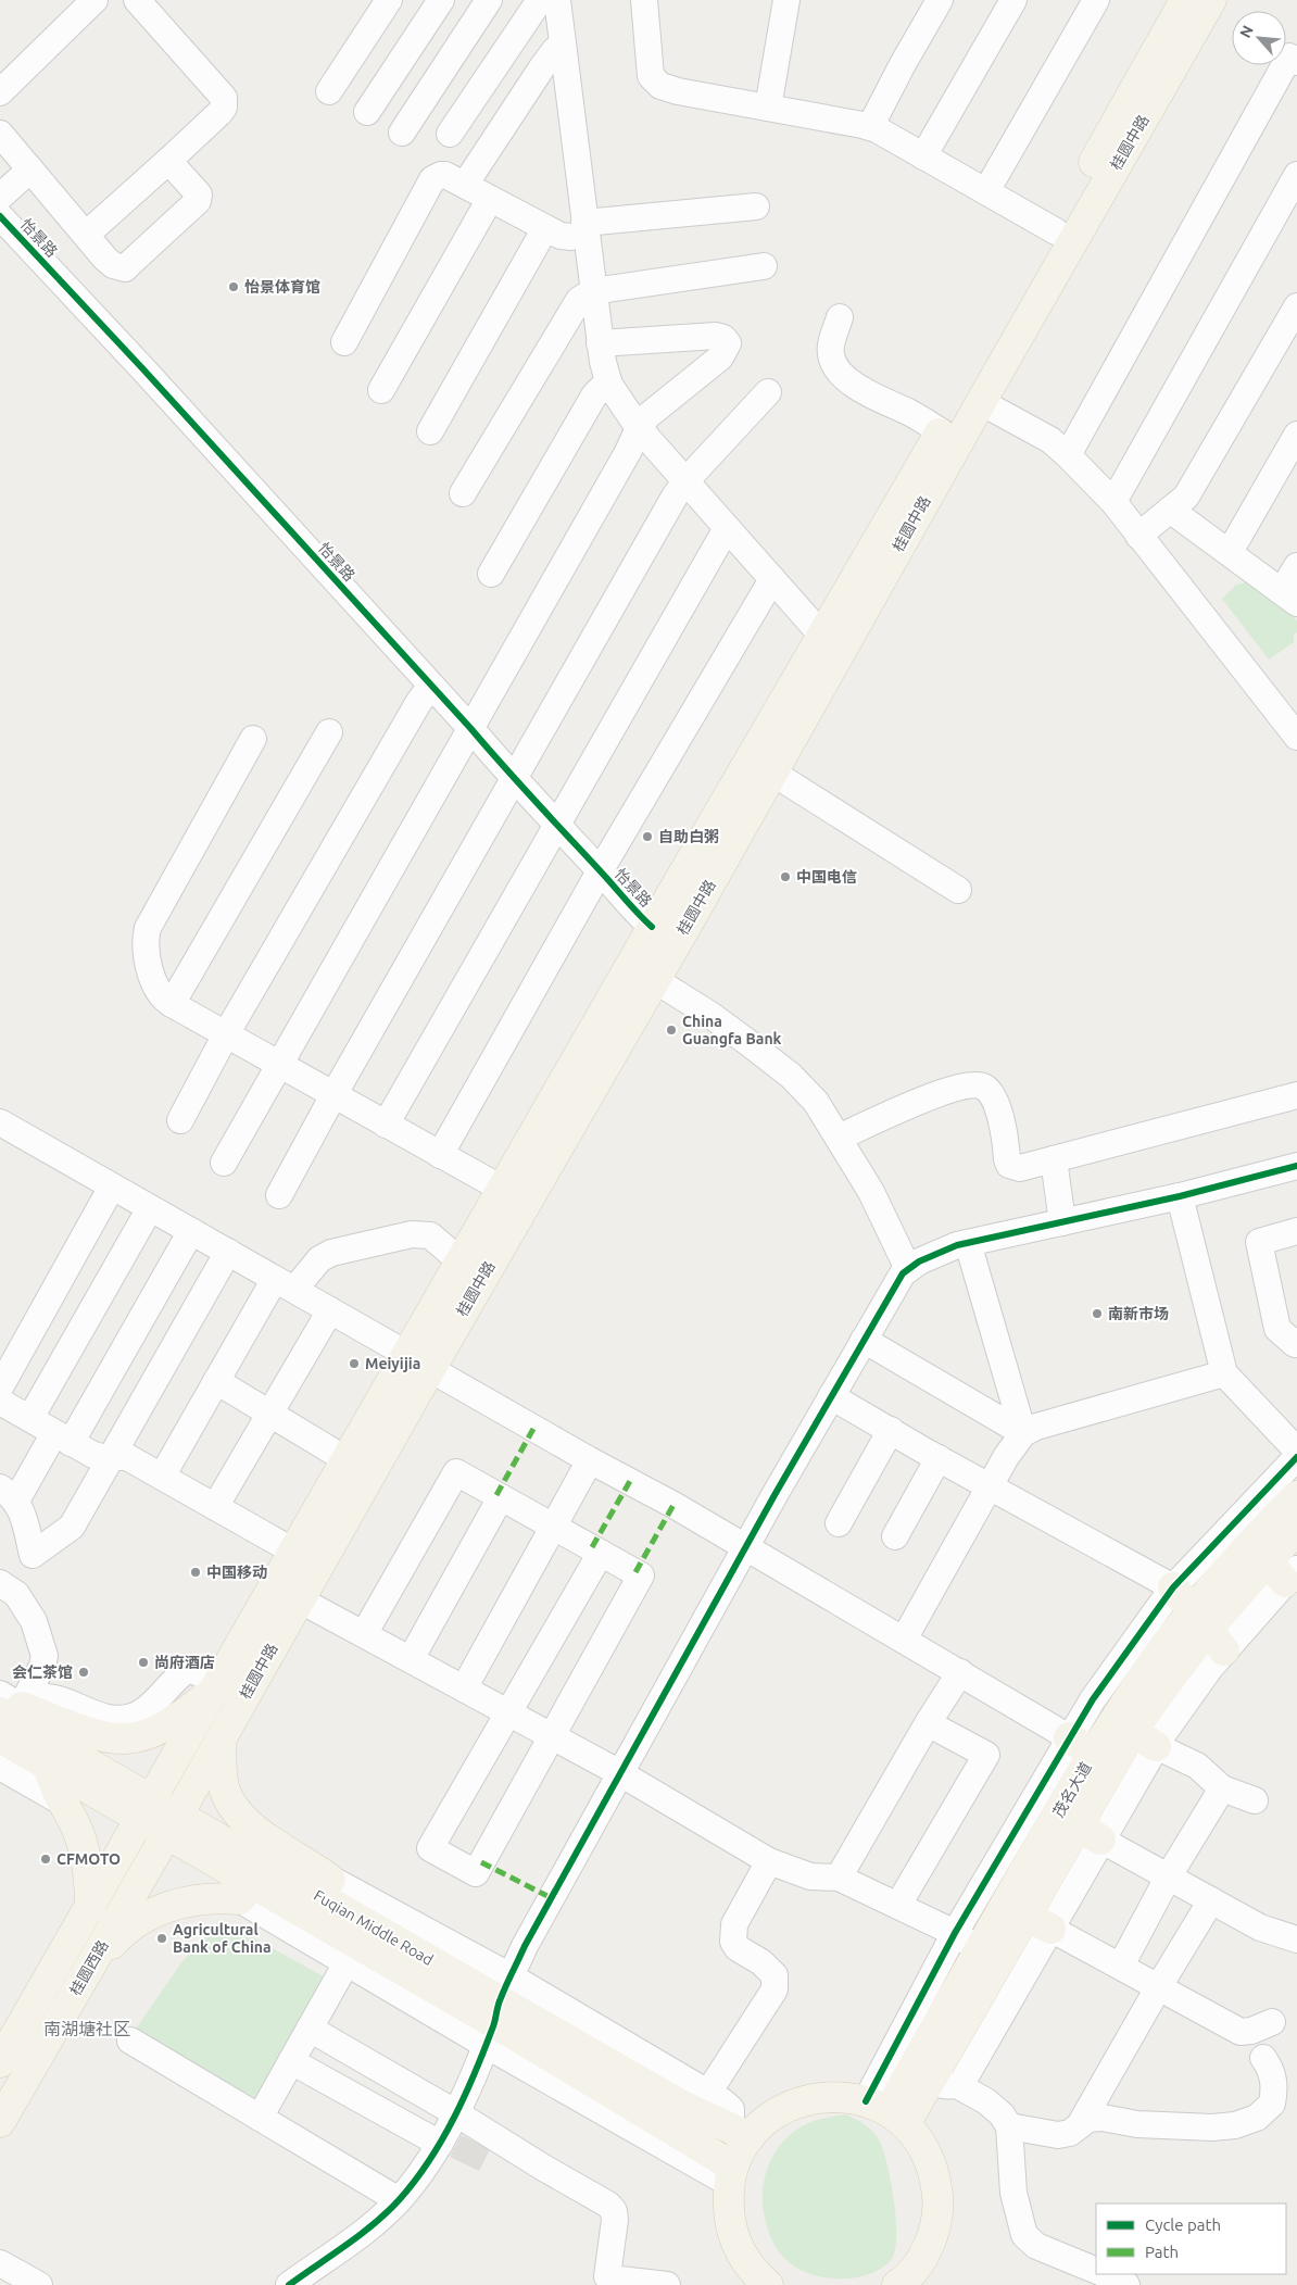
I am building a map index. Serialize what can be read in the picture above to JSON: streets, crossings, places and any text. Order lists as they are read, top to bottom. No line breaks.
{"streets":{"main road":["桂圆中路","茂名大道","Fuqian Middle Road","桂圆西路"],"street":["怡景路"]},"crossings":[["桂圆中路","怡景路"],["桂圆中路","Fuqian Middle Road"],["桂圆中路","桂圆西路"],["Fuqian Middle Road","桂圆西路"]],"districts":["南湖塘社区"],"places":["怡景体育馆","自助白粥","中国电信","China Guangfa Bank","南新市场","Meiyijia","中国移动","尚府酒店","会仁茶馆","CFMOTO","Agricultural Bank of China"],"legend":["Cycle path","Path"],"north":"top left"}
